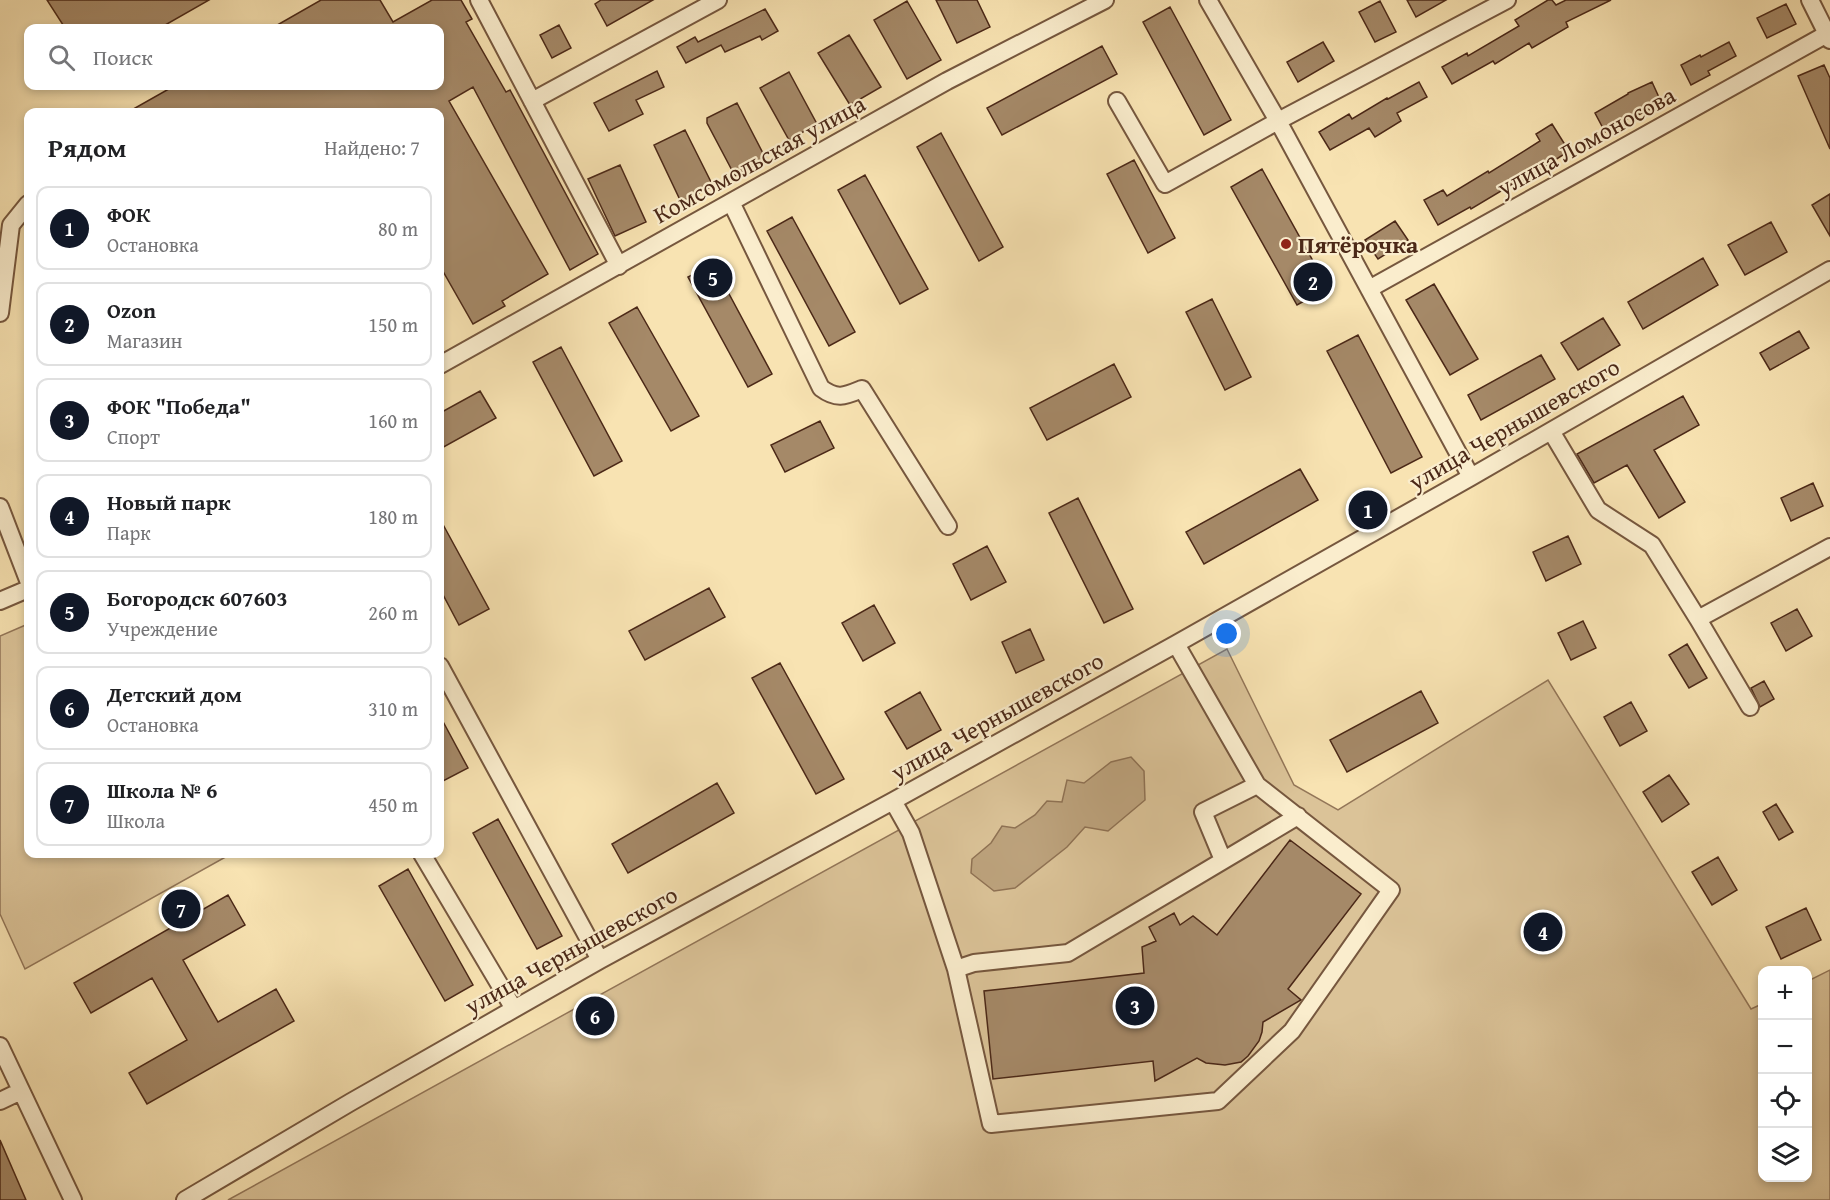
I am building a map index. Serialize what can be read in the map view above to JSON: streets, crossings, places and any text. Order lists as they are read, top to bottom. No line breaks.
{"streets":{"street":["улица Ломоносова","Комсомольская улица","улица Чернышевского"]},"places":["Пятёрочка"],"page":{"search":"Поиск","heading":["Рядом","Найдено: 7"],"list":[{"mark":"1","name":"ФОК","note":"Остановка","value":"80 m"},{"mark":"2","name":"Ozon","note":"Магазин","value":"150 m"},{"mark":"3","name":"ФОК \"Победа\"","note":"Спорт","value":"160 m"},{"mark":"4","name":"Новый парк","note":"Парк","value":"180 m"},{"mark":"5","name":"Богородск 607603","note":"Учреждение","value":"260 m"},{"mark":"6","name":"Детский дом","note":"Остановка","value":"310 m"},{"mark":"7","name":"Школа № 6","note":"Школа","value":"450 m"}],"pins":["5","2","1","7","4","3","6"],"map_buttons":["+","−"]}}
